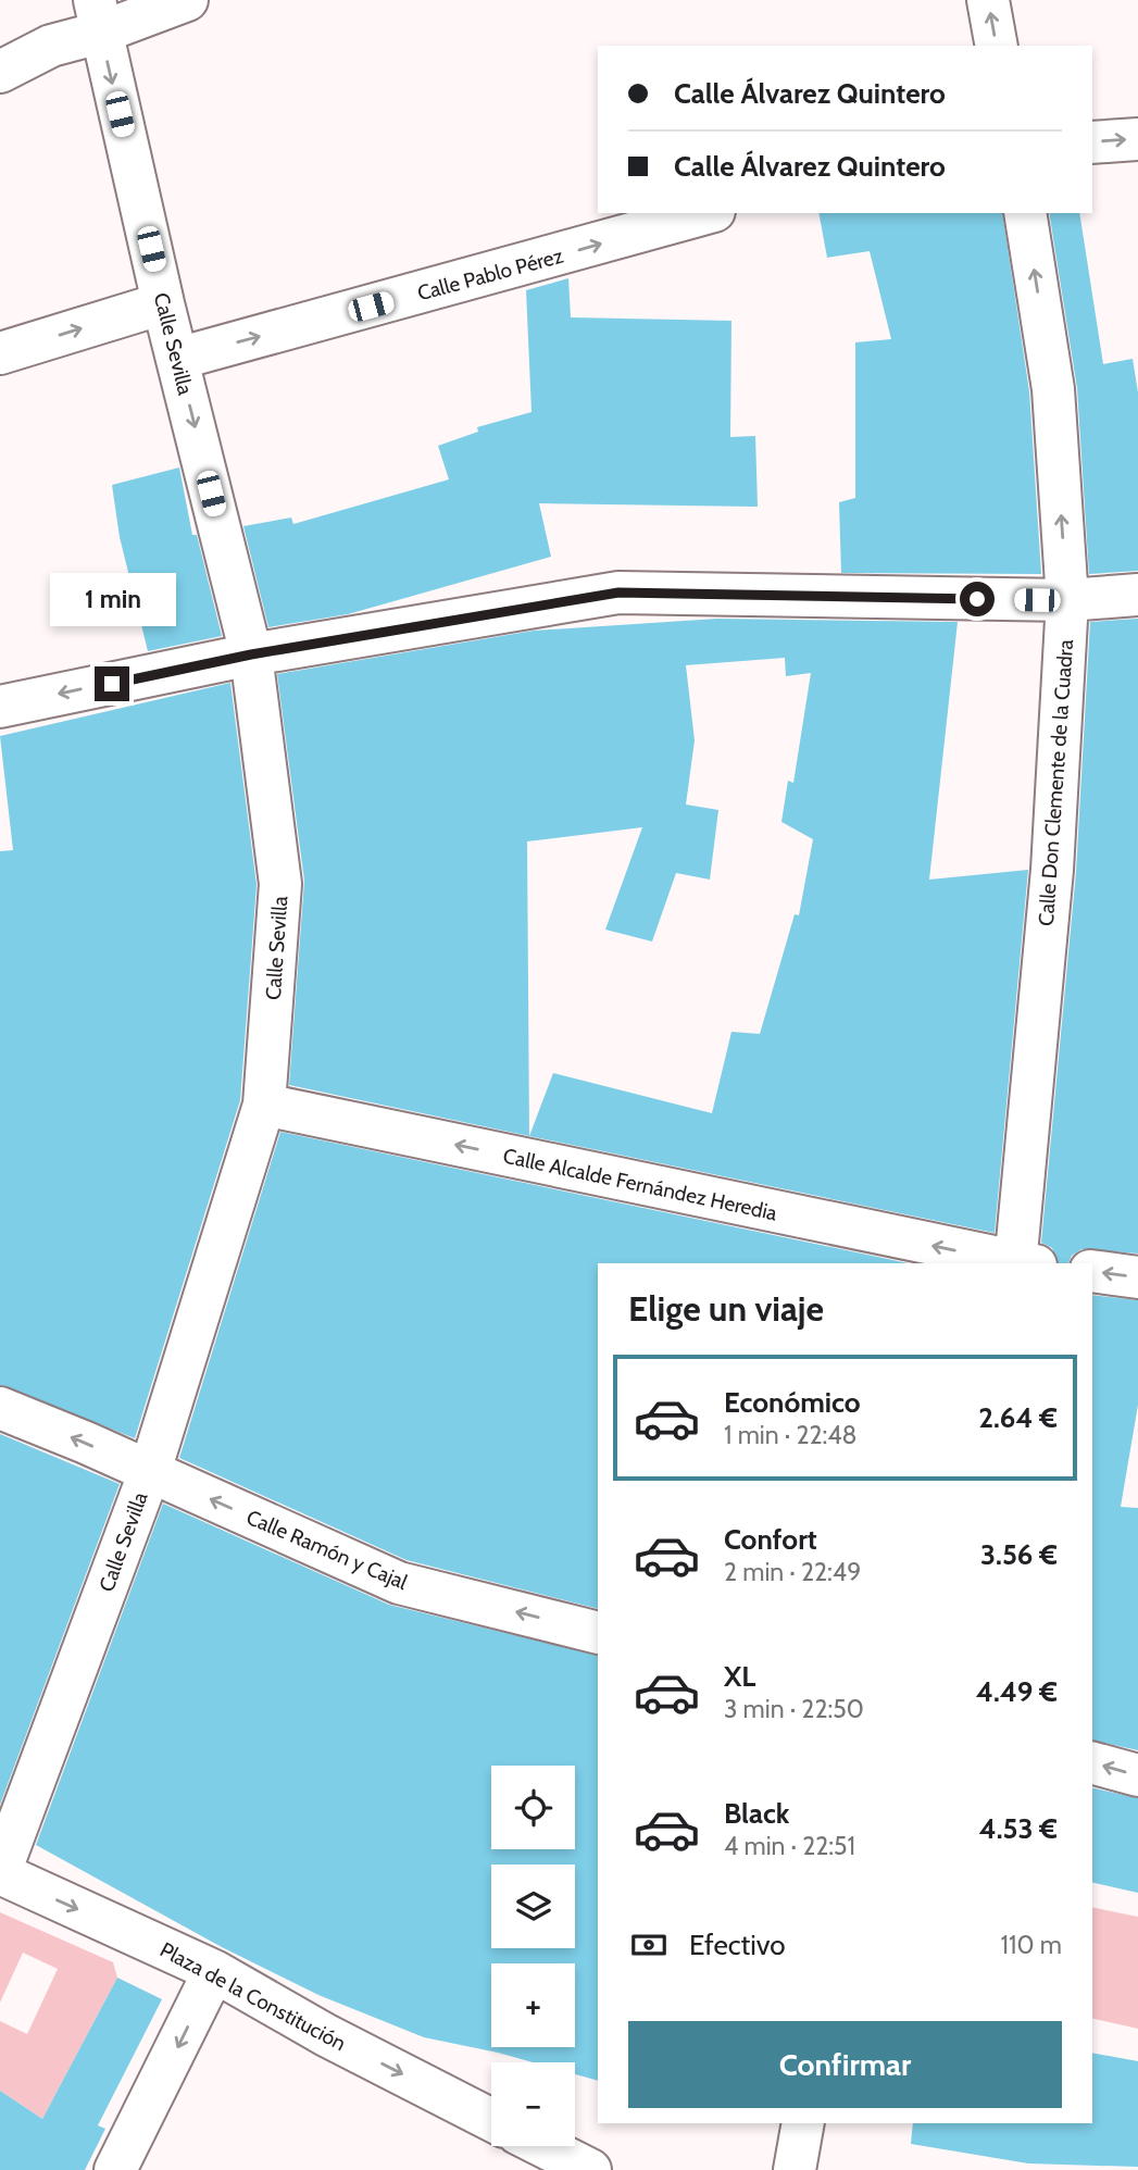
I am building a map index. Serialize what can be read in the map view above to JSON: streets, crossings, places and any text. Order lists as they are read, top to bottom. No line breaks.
{"streets":{"street":["Calle Pablo Pérez","Calle Sevilla","Calle Don Clemente de la Cuadra","Calle Alcalde Fernández Heredia","Calle Ramón y Cajal","Plaza de la Constitución"]},"crossings":[["Calle Pablo Pérez","Calle Sevilla"],["Calle Sevilla","Calle Alcalde Fernández Heredia"],["Calle Sevilla","Calle Ramón y Cajal"],["Calle Sevilla","Plaza de la Constitución"]],"one_way":["Calle Don Clemente de la Cuadra","Calle Alcalde Fernández Heredia","Calle Ramón y Cajal","Plaza de la Constitución"],"page":{"banner":["Calle Álvarez Quintero","Calle Álvarez Quintero"],"bubble":"1 min","heading":"Elige un viaje","list":[{"name":"Económico","note":"1 min · 22:48","value":"2.64 €"},{"name":"Confort","note":"2 min · 22:49","value":"3.56 €"},{"name":"XL","note":"3 min · 22:50","value":"4.49 €"},{"name":"Black","note":"4 min · 22:51","value":"4.53 €"}],"map_buttons":["+","−"],"pay":["Efectivo","110 m"],"buttons":"Confirmar"}}
